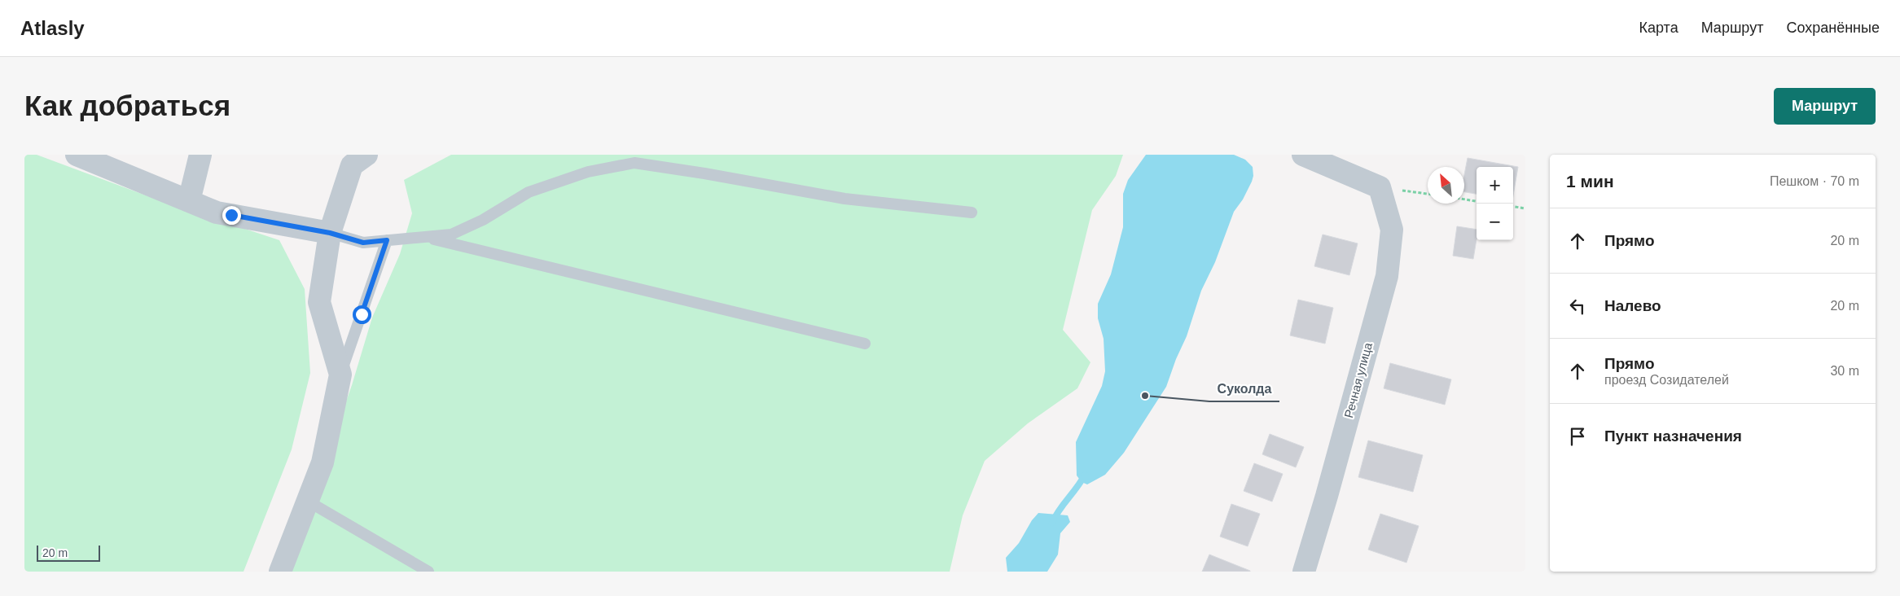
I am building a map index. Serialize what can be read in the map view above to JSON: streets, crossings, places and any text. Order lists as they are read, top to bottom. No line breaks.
{"streets":{"street":["Речная улица"]},"places":["Суколда"],"scale_bar":"20 m","north":"top left","page":{"header":"Atlasly","nav":["Карта","Маршрут","Сохранённые"],"buttons":"Маршрут","title":"Как добраться","heading":["1 мин","Пешком · 70 m"],"map_buttons":["+","−"],"list":[["Прямо","20 m"],["Налево","20 m"],["Прямо","проезд Созидателей","30 m"],"Пункт назначения"],"scale":"20 m"}}
